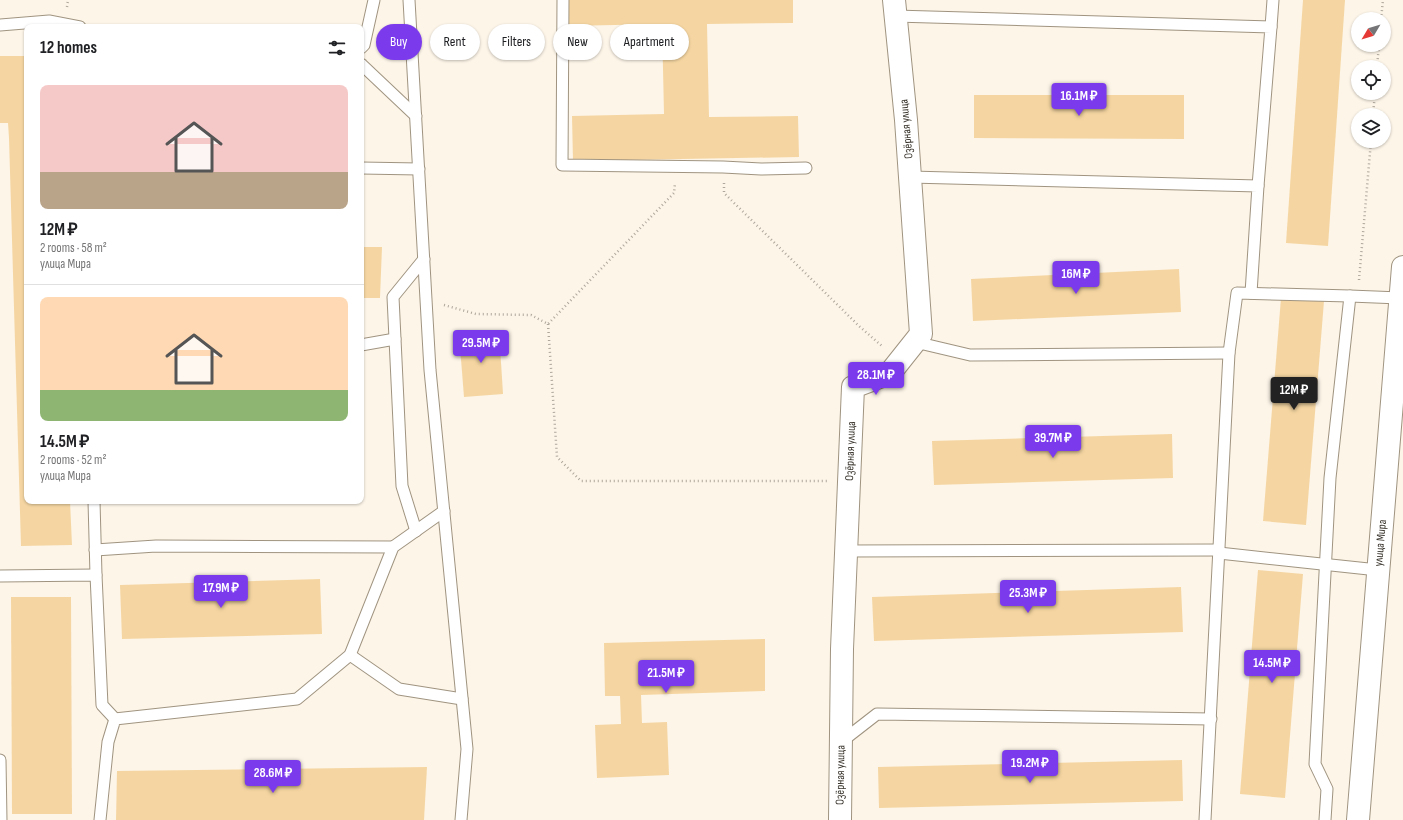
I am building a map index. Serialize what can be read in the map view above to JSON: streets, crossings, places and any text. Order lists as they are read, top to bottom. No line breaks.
{"streets":{"street":["Озёрная улица","улица Мира"]},"north":"bottom left","page":{"chip":["Buy","Rent","Filters","New","Apartment"],"heading":"12 homes","list":[{"name":"12M ₽","note":"2 rooms · 58 m² · улица Мира"},{"name":"14.5M ₽","note":"2 rooms · 52 m² · улица Мира"}],"price":["16.1M ₽","16M ₽","29.5M ₽","28.1M ₽","12M ₽","39.7M ₽","17.9M ₽","25.3M ₽","14.5M ₽","21.5M ₽","19.2M ₽","28.6M ₽"]}}
